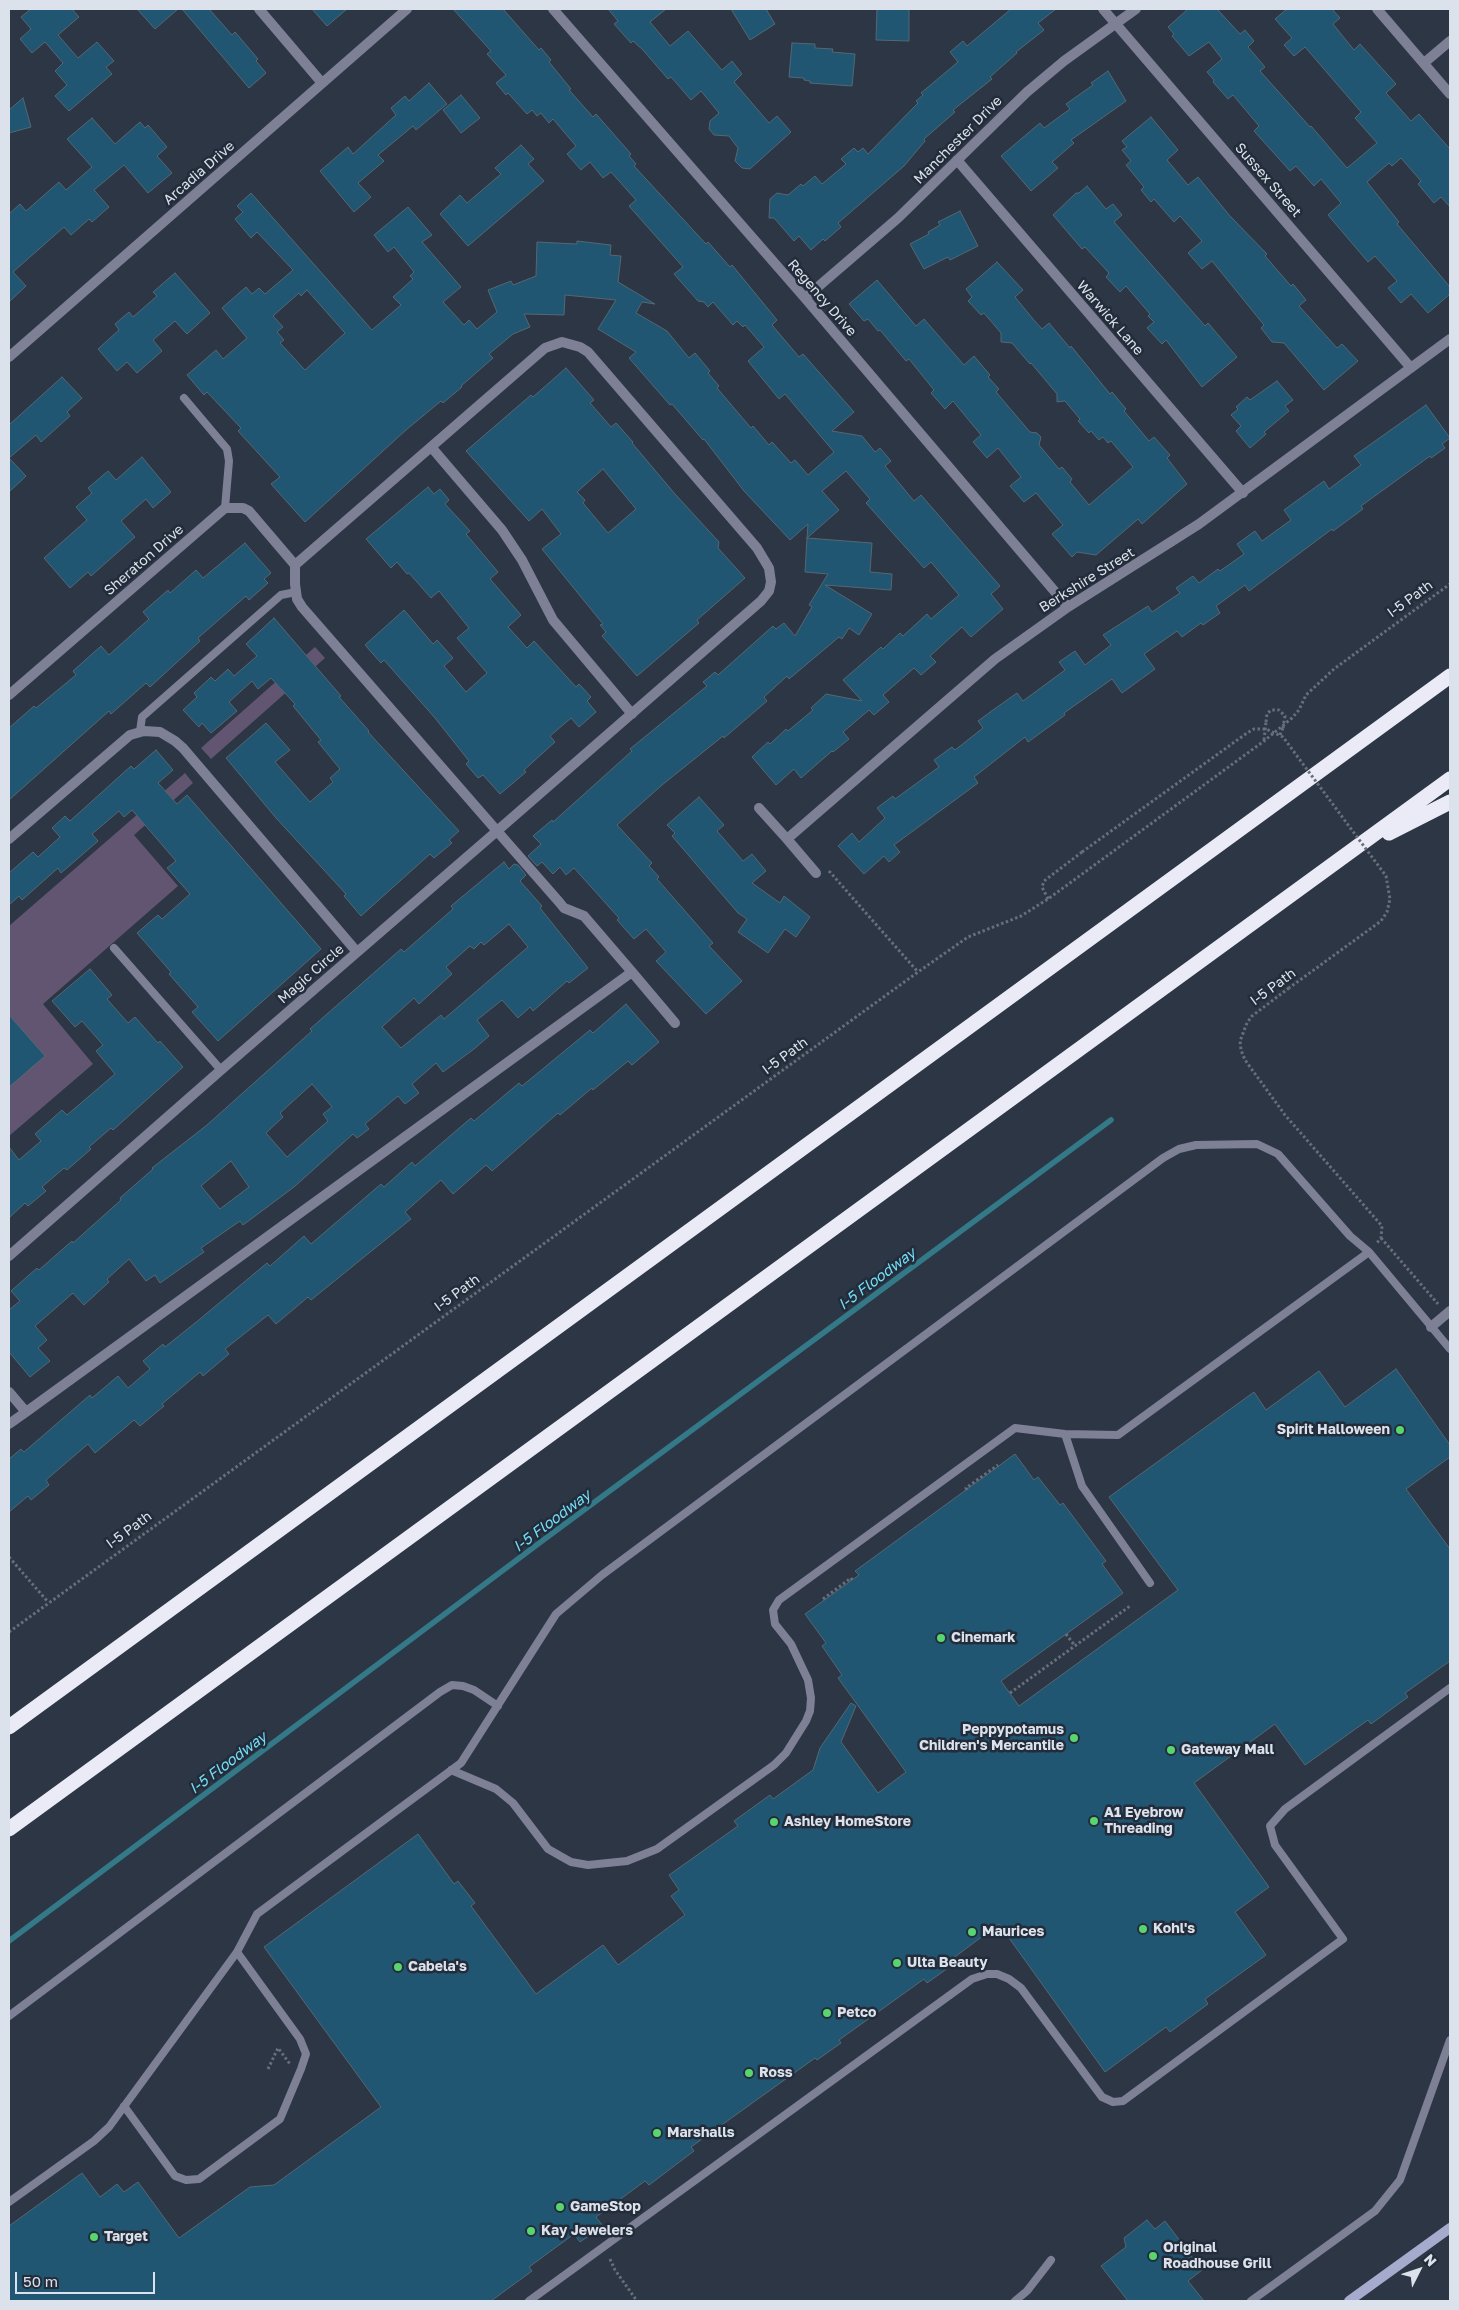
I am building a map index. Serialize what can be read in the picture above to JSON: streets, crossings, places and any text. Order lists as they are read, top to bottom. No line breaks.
{"streets":{"street":["Manchester Drive","Arcadia Drive","Sussex Street","Regency Drive","Warwick Lane","Sheraton Drive","Berkshire Street","Magic Circle"],"path":["I-5 Path"]},"crossings":[["Manchester Drive","Sussex Street"],["Manchester Drive","Regency Drive"],["Manchester Drive","Warwick Lane"],["Sussex Street","Berkshire Street"],["Regency Drive","Berkshire Street"],["Warwick Lane","Berkshire Street"]],"water":["I-5 Floodway"],"places":["Spirit Halloween","Cinemark","Peppypotamus Children's Mercantile","Gateway Mall","A1 Eyebrow Threading","Ashley HomeStore","Kohl's","Maurices","Ulta Beauty","Cabela's","Petco","Ross","Marshalls","GameStop","Kay Jewelers","Target","Original Roadhouse Grill"],"scale_bar":"50 m","north":"top right"}
